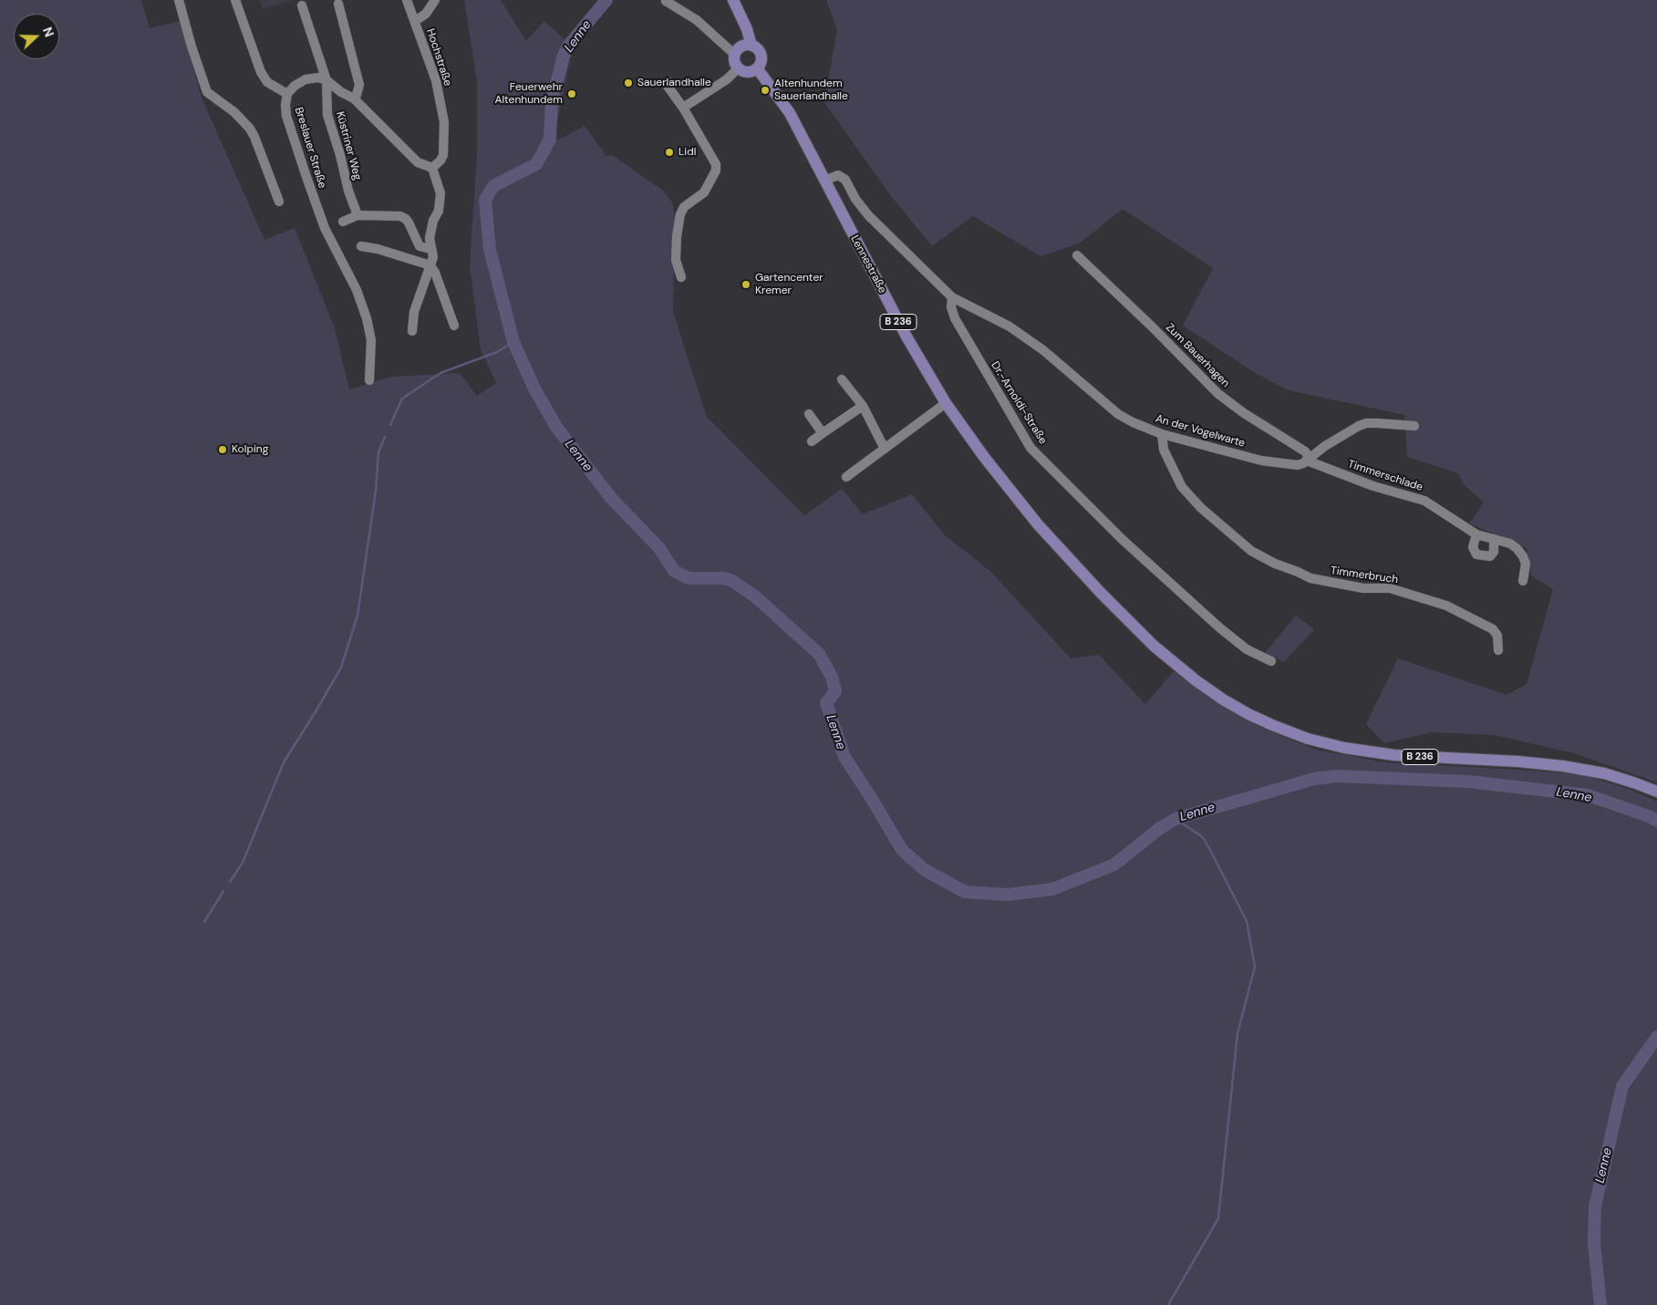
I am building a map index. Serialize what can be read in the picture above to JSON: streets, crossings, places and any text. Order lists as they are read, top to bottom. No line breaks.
{"streets":{"main road":["Lennestraße","B 236"],"street":["Hochstraße","Küstriner Weg","Breslauer Straße","Zum Bauerhagen","Dr.-Arnoldi-Straße","An der Vogelwarte","Timmerschlade","Timmerbruch"]},"crossings":[["Küstriner Weg","Breslauer Straße"],["Zum Bauerhagen","An der Vogelwarte"],["Zum Bauerhagen","Timmerschlade"],["Dr.-Arnoldi-Straße","An der Vogelwarte"],["An der Vogelwarte","Timmerschlade"],["An der Vogelwarte","Timmerbruch"]],"water":["Lenne"],"places":["Sauerlandhalle","Altenhundem Sauerlandhalle","Feuerwehr Altenhundem","Lidl","Gartencenter Kremer","Kolping"],"north":"right"}
